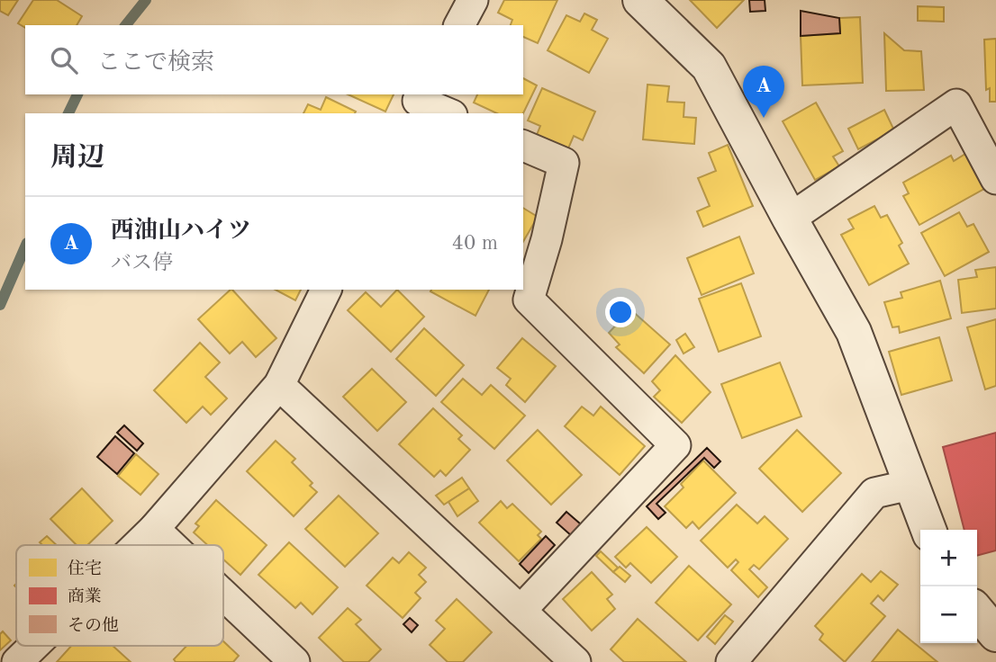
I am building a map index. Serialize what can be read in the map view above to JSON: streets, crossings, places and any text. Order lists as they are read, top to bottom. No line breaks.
{"legend":["住宅","商業","その他"],"page":{"search":"ここで検索","pins":"A","heading":"周辺","list":[{"mark":"A","name":"西油山ハイツ","note":"バス停","value":"40 m"}],"map_buttons":["+","−"]}}
